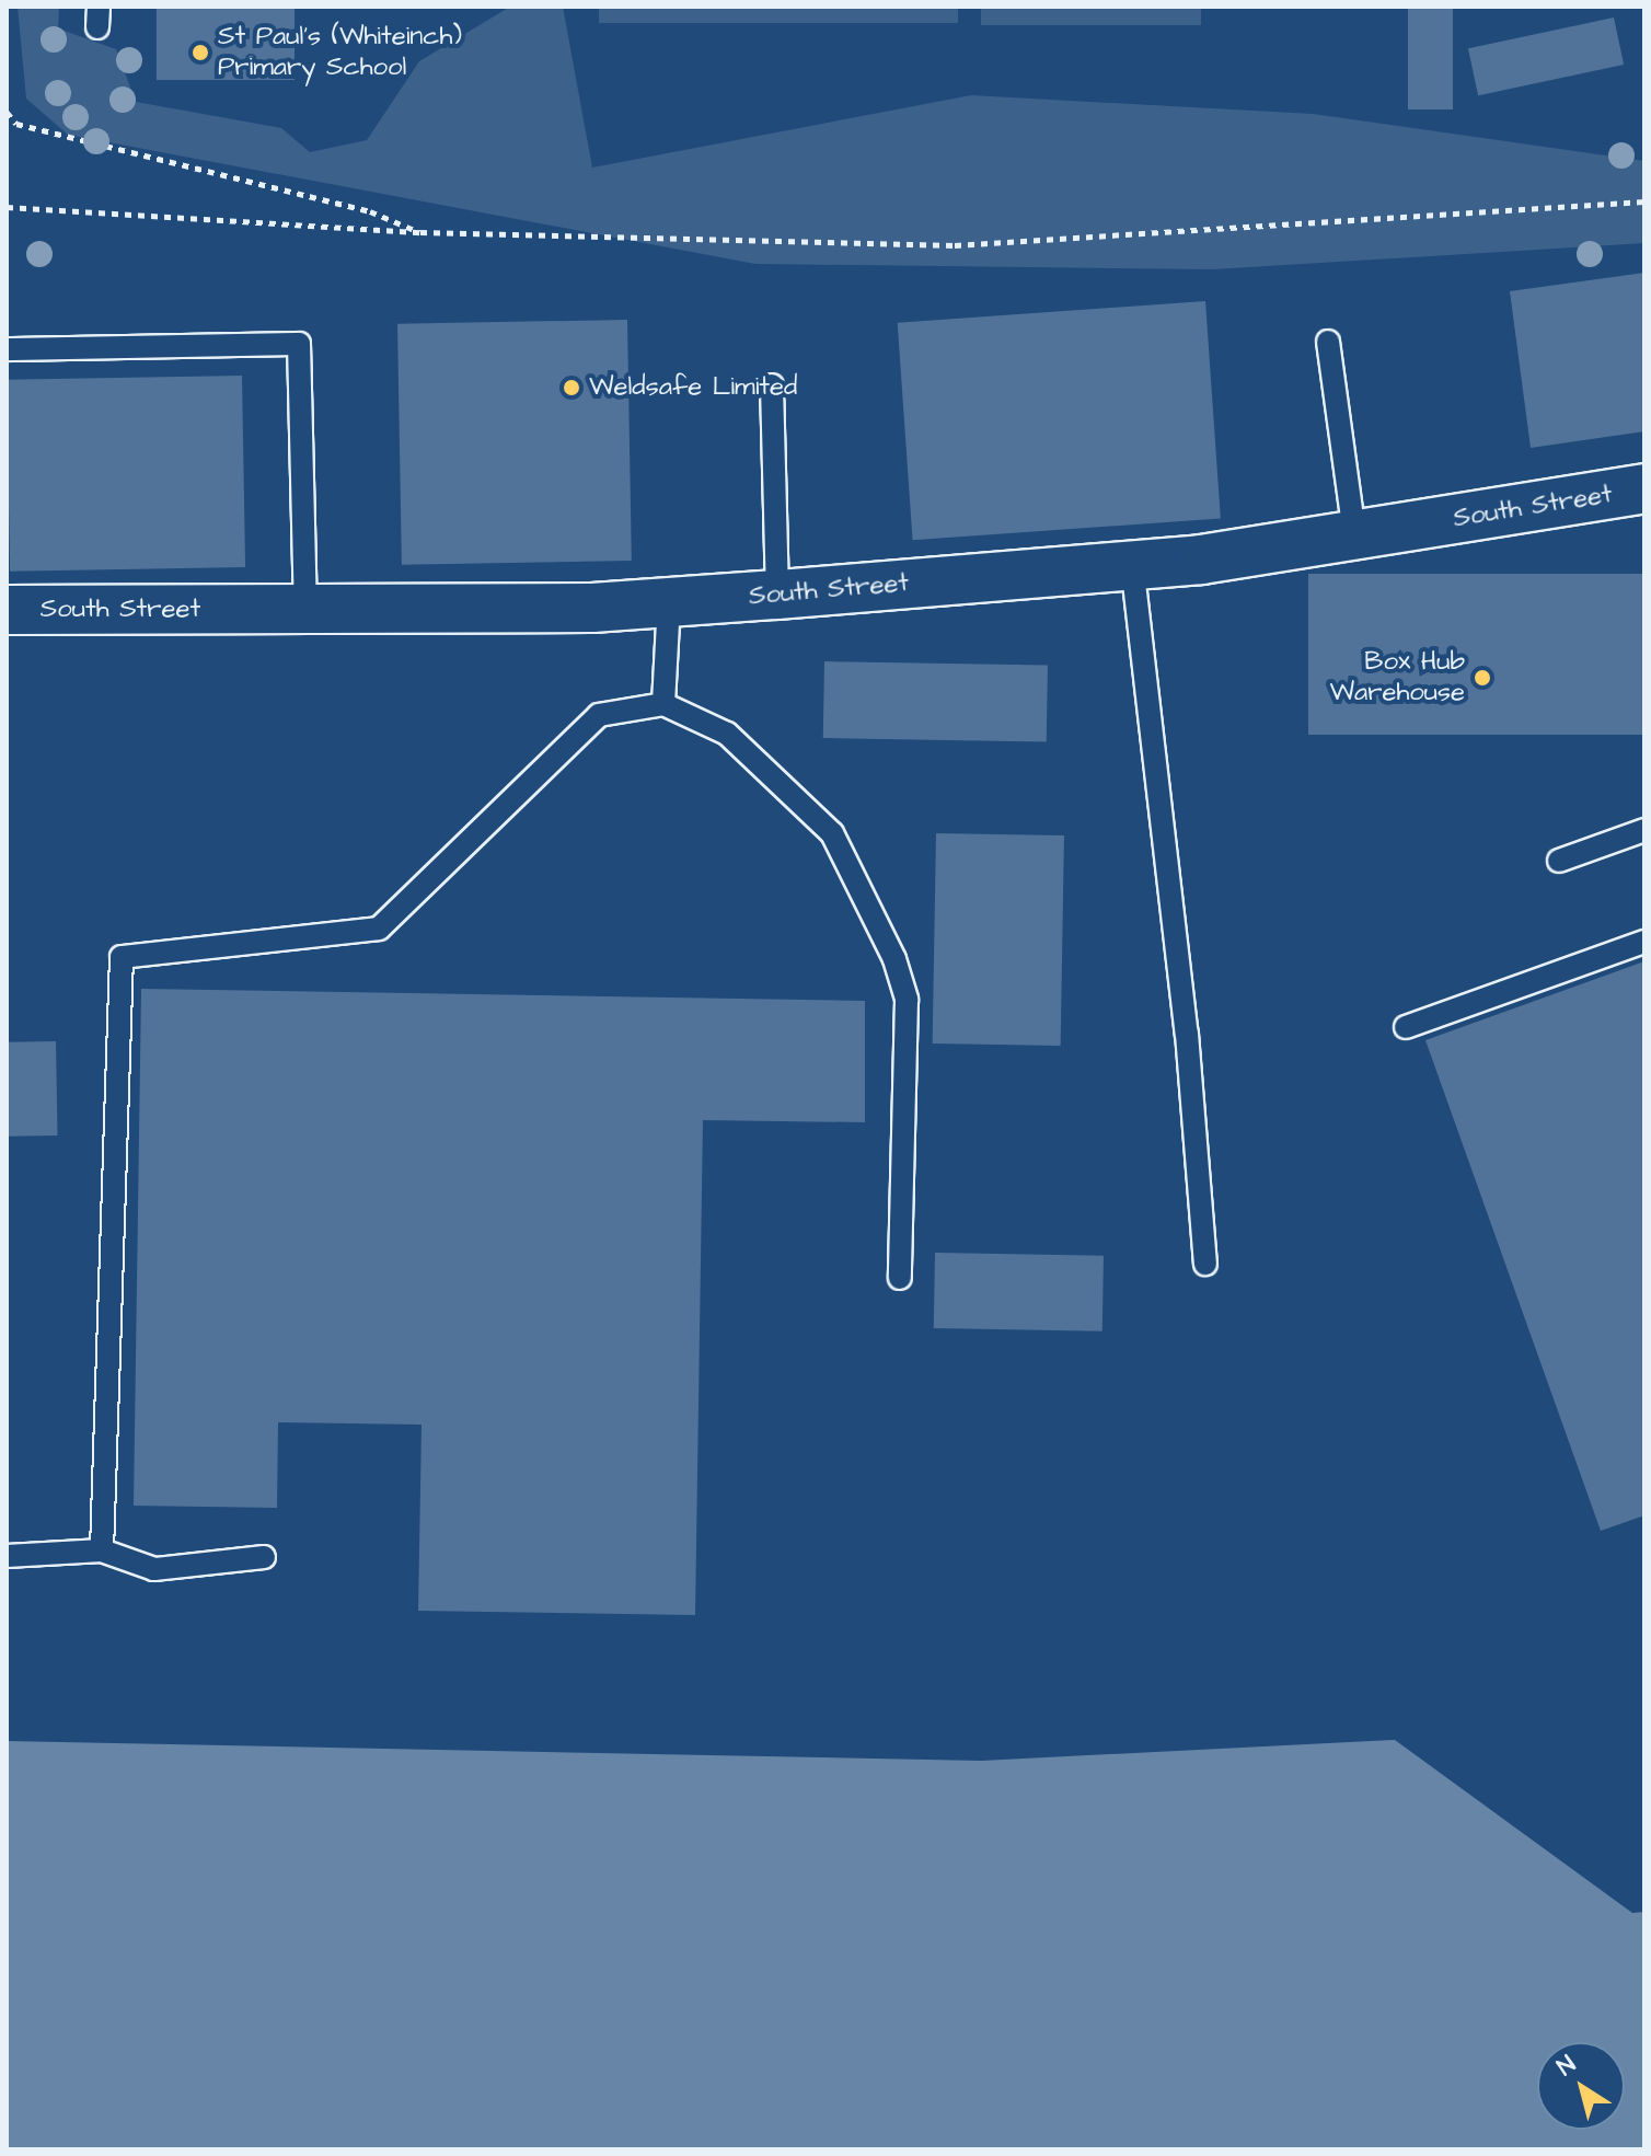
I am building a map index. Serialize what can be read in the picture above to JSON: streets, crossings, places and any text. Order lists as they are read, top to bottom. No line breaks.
{"streets":{"street":["South Street"]},"places":["St Paul's (Whiteinch) Primary School","Weldsafe Limited","Box Hub Warehouse"],"north":"top left"}
